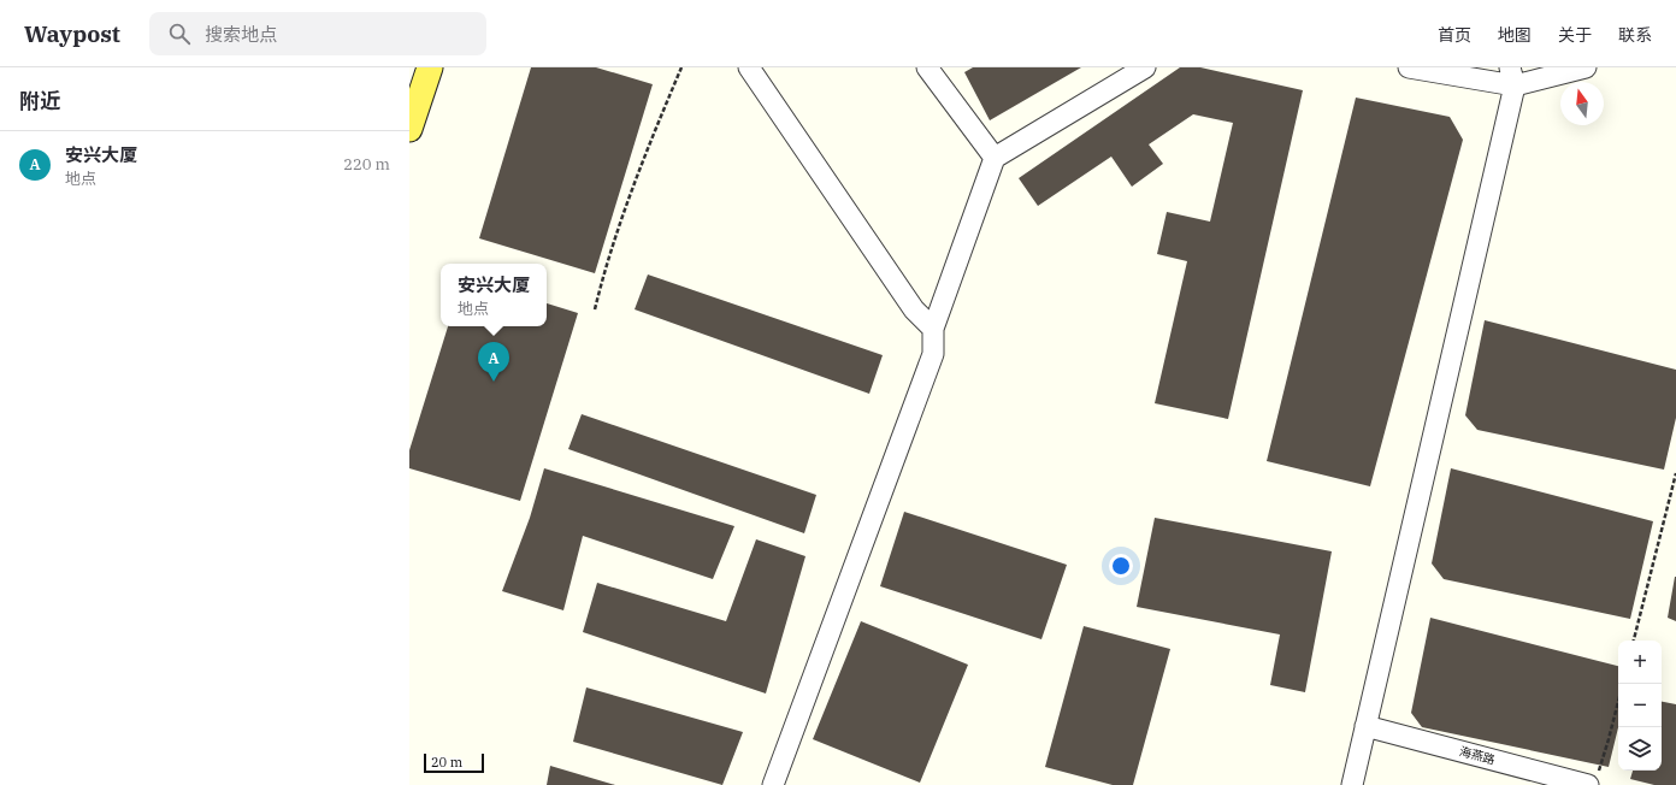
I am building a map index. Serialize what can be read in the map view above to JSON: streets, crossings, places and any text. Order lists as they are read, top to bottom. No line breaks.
{"streets":{"street":["海燕路"]},"scale_bar":"20 m","north":"top","page":{"header":"Waypost","search":"搜索地点","nav":["首页","地图","关于","联系"],"heading":"附近","list":[{"mark":"A","name":"安兴大厦","note":"地点","value":"220 m"}],"popup":["安兴大厦","地点"],"pins":"A","map_buttons":["+","−"],"scale":"20 m"}}
